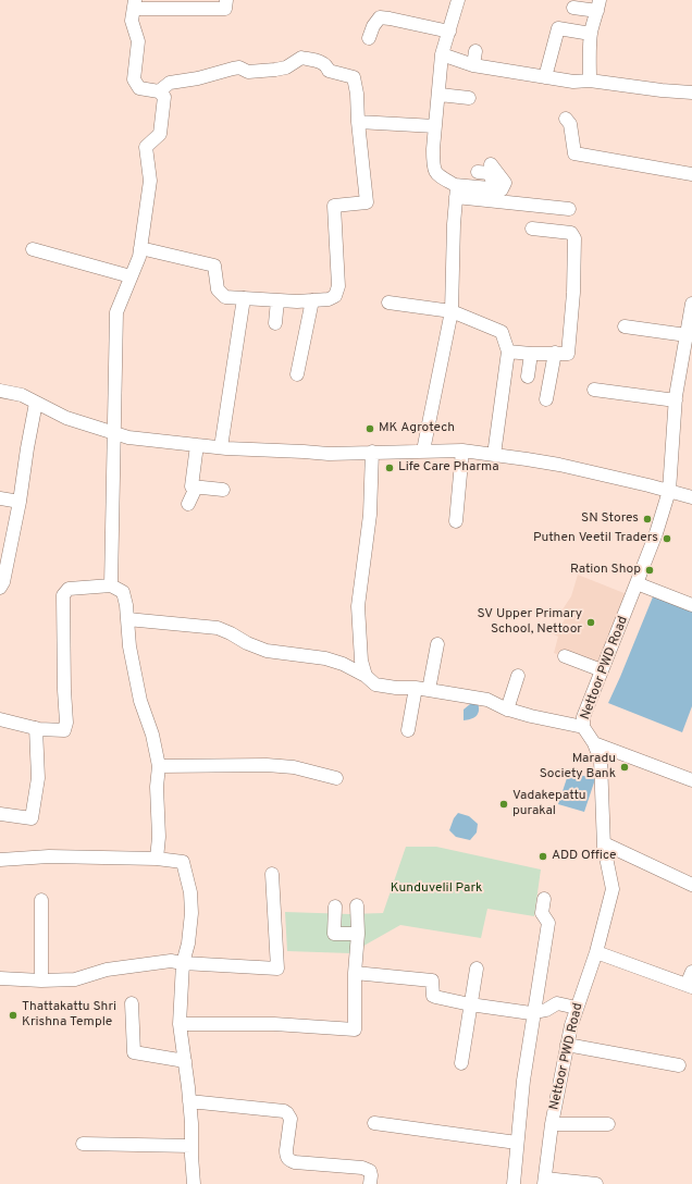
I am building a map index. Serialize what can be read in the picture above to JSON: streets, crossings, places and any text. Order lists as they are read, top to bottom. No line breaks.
{"streets":{"street":["Nettoor PWD Road"]},"parks":["Kunduvelil Park"],"places":["MK Agrotech","Life Care Pharma","SN Stores","Puthen Veetil Traders","Ration Shop","SV Upper Primary School, Nettoor","Maradu Society Bank","Vadakepattu purakal","ADD Office","Thattakattu Shri Krishna Temple"]}
